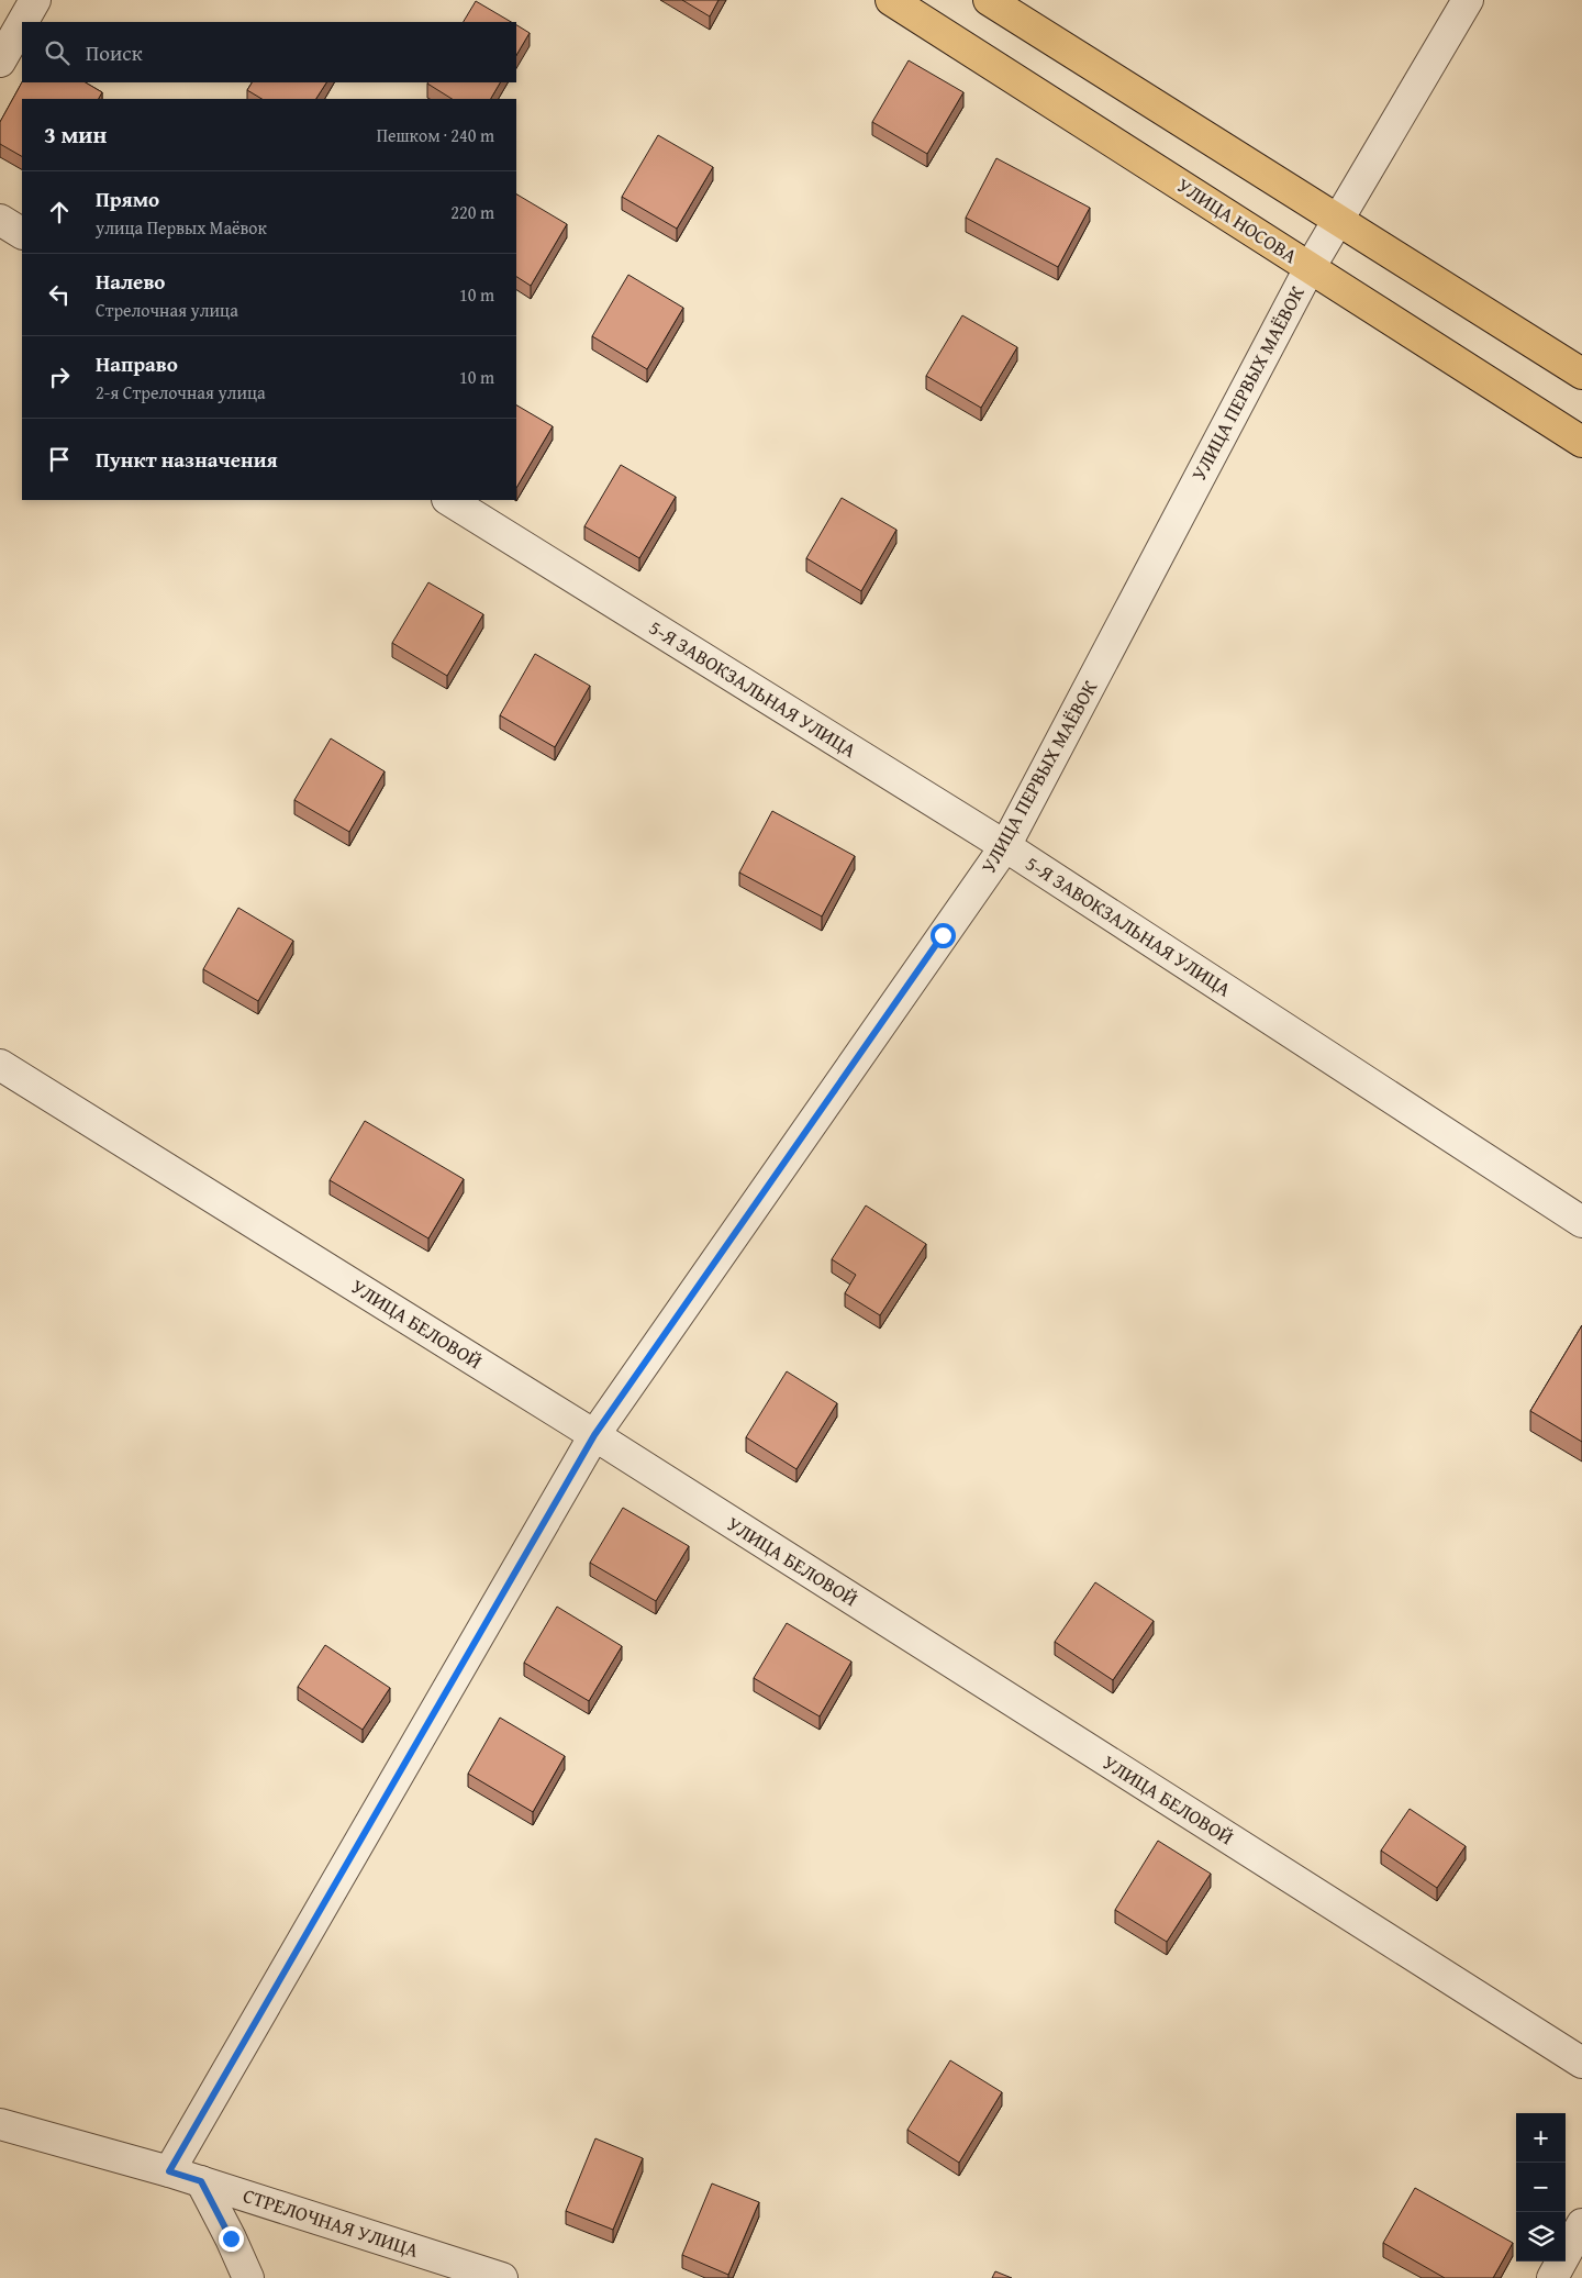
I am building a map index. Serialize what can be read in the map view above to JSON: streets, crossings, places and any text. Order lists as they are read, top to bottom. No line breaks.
{"streets":{"main road":["УЛИЦА НОСОВА"],"street":["УЛИЦА ПЕРВЫХ МАЁВОК","5-Я ЗАВОКЗАЛЬНАЯ УЛИЦА","УЛИЦА БЕЛОВОЙ","СТРЕЛОЧНАЯ УЛИЦА"]},"crossings":[["УЛИЦА НОСОВА","УЛИЦА ПЕРВЫХ МАЁВОК"],["УЛИЦА ПЕРВЫХ МАЁВОК","5-Я ЗАВОКЗАЛЬНАЯ УЛИЦА"],["УЛИЦА ПЕРВЫХ МАЁВОК","УЛИЦА БЕЛОВОЙ"],["УЛИЦА ПЕРВЫХ МАЁВОК","СТРЕЛОЧНАЯ УЛИЦА"]],"page":{"search":"Поиск","heading":["3 мин","Пешком · 240 m"],"list":[["Прямо","улица Первых Маёвок","220 m"],["Налево","Стрелочная улица","10 m"],["Направо","2-я Стрелочная улица","10 m"],"Пункт назначения"],"map_buttons":["+","−"]}}
